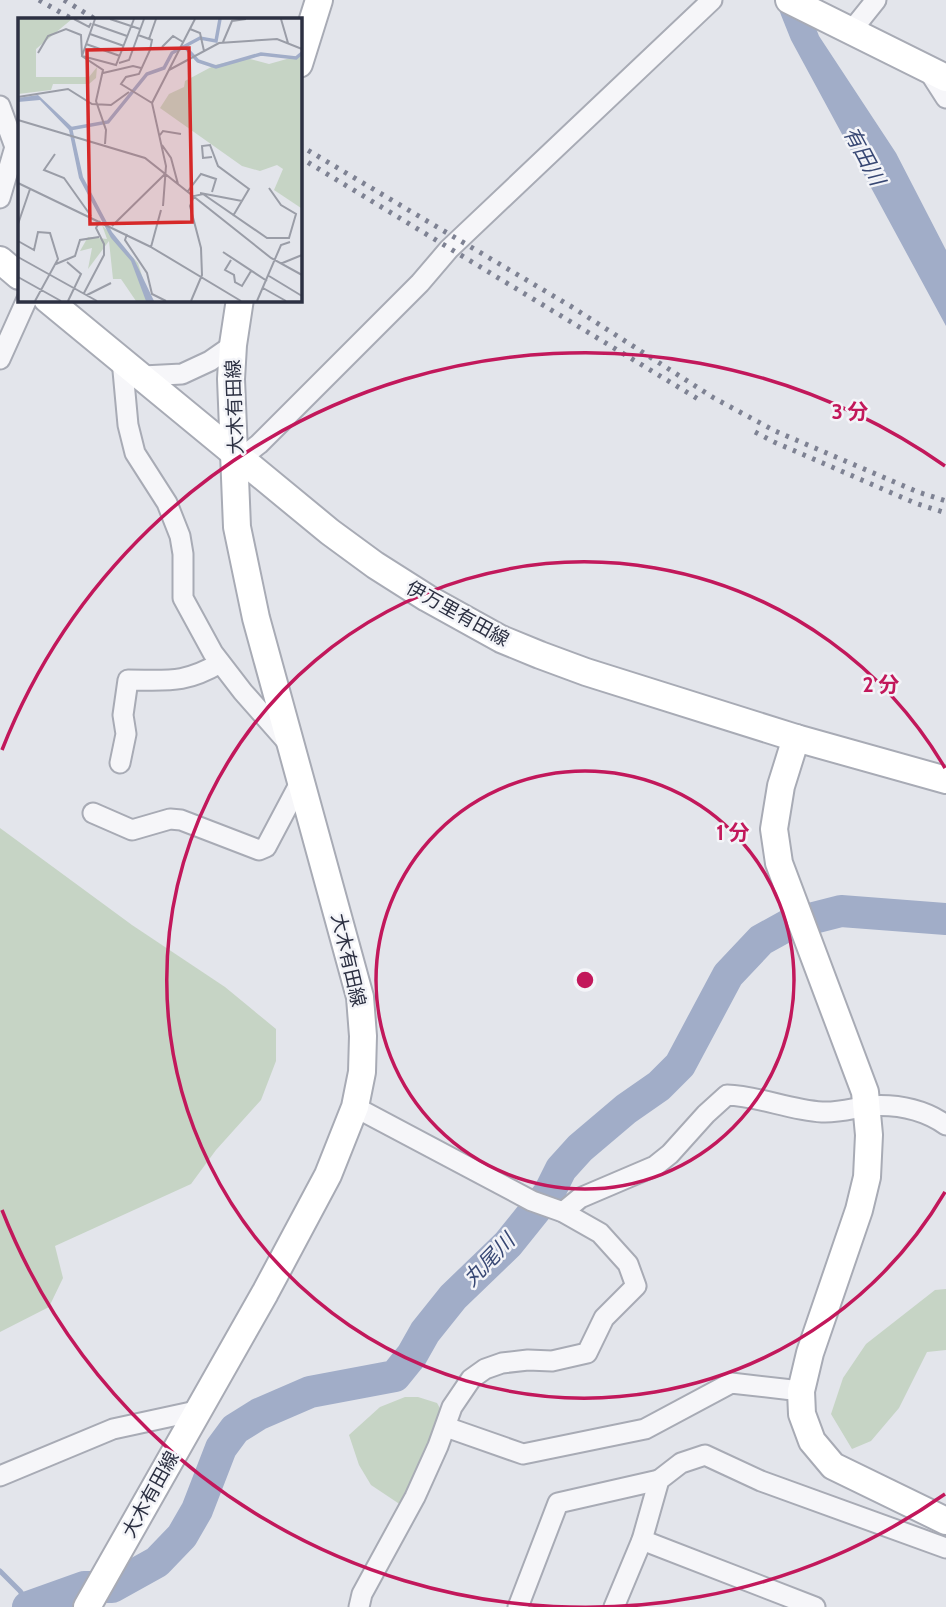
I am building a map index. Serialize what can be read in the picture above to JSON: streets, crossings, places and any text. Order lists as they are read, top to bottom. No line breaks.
{"streets":{"main road":["大木有田線","伊万里有田線"]},"crossings":[["大木有田線","伊万里有田線"]],"water":["有田川","丸尾川"],"rings":["3 分","2 分","1 分"]}
